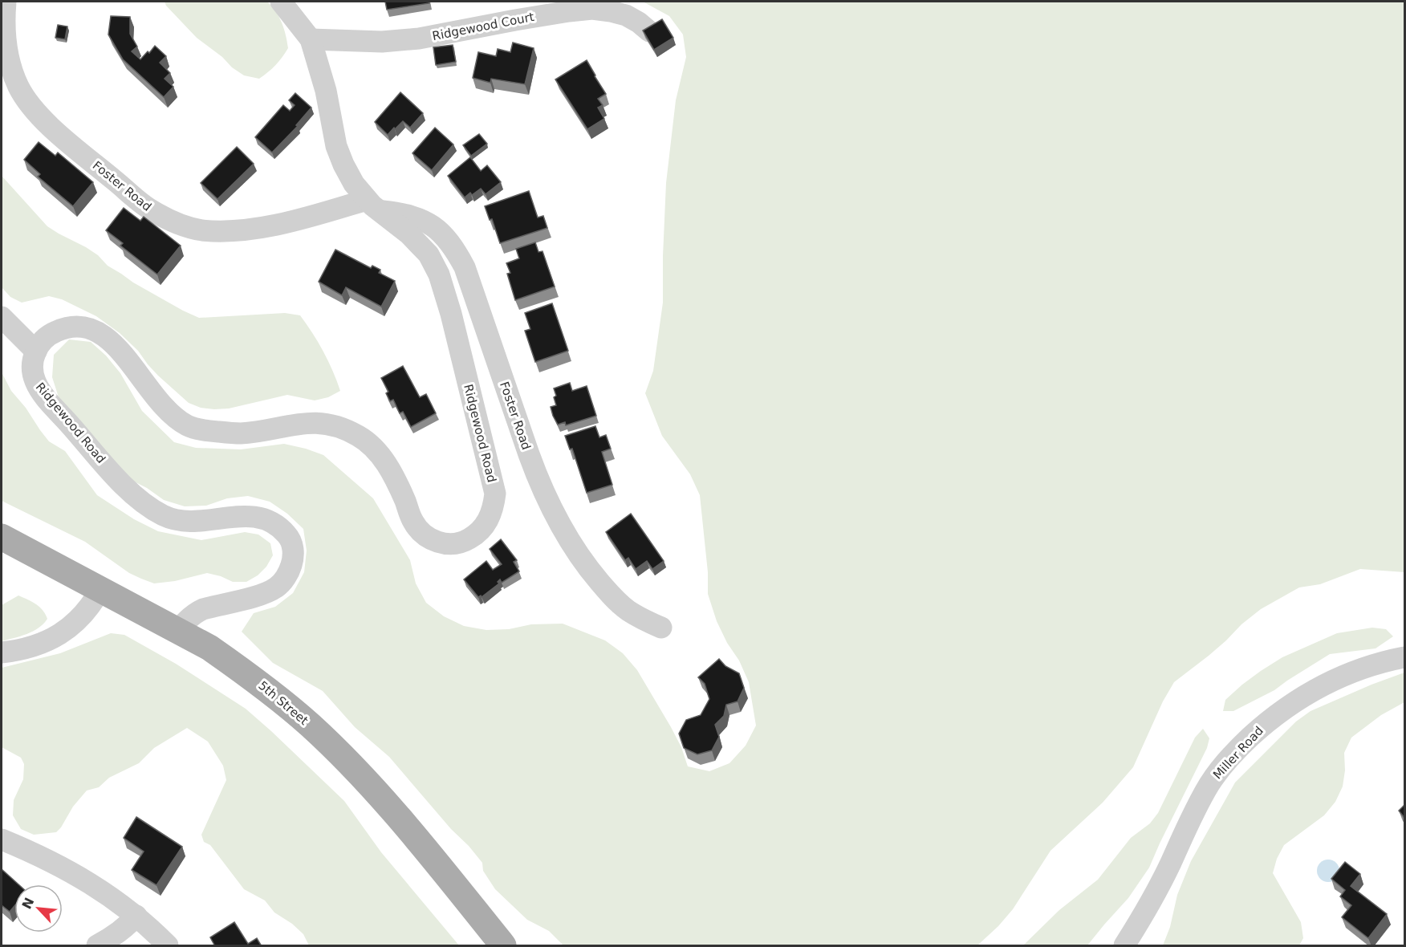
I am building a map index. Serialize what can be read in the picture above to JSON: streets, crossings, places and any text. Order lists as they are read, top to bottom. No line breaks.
{"streets":{"main road":["5th Street"],"street":["Ridgewood Court","Foster Road","Ridgewood Road","Miller Road"]},"crossings":[["Ridgewood Court","Ridgewood Road"],["Foster Road","Ridgewood Road"],["Ridgewood Road","5th Street"]],"north":"top left"}
